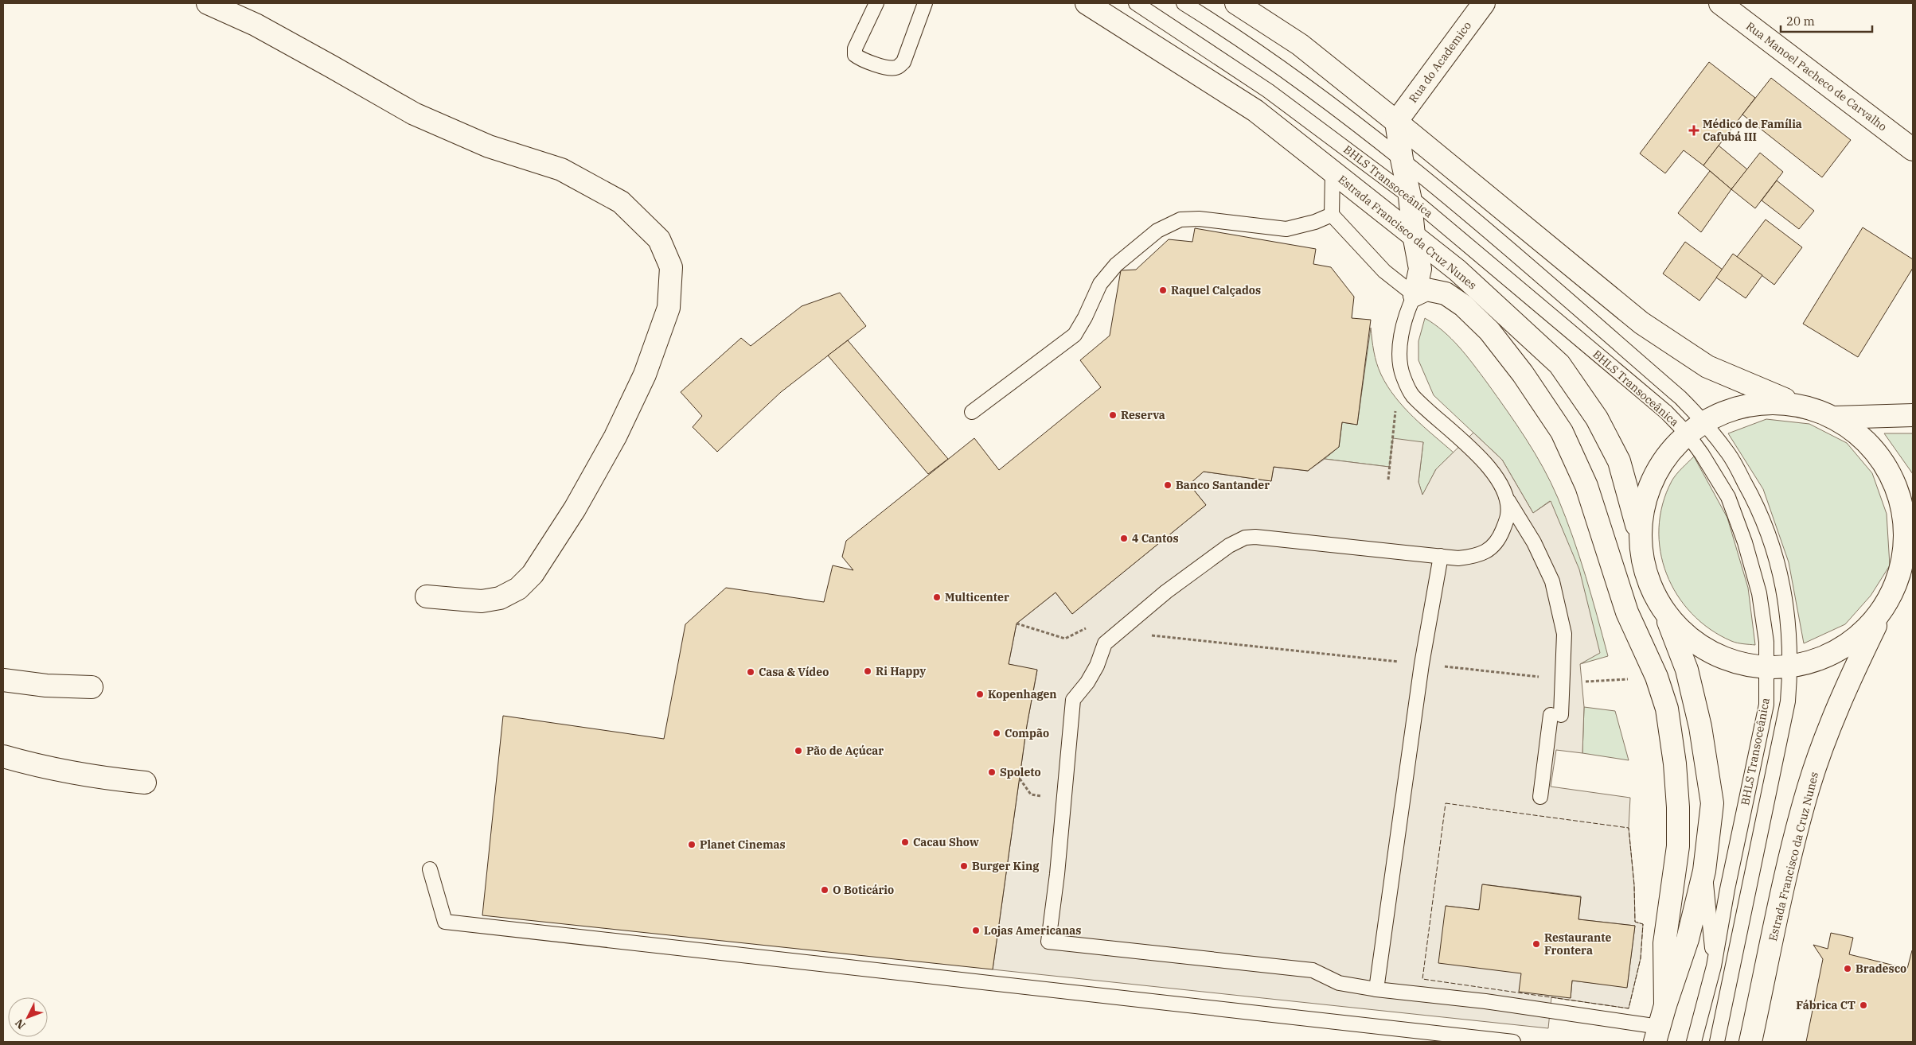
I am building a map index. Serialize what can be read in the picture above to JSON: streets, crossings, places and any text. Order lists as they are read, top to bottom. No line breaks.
{"streets":{"main road":["Rua do Academico","Rua Manoel Pacheco de Carvalho","Estrada Francisco da Cruz Nunes"],"lane":["BHLS Transoceânica"]},"places":{"health":["Médico de Família Cafubá III"],"other":["Raquel Calçados","Reserva","Banco Santander","4 Cantos","Multicenter","Ri Happy","Casa & Vídeo","Kopenhagen","Compão","Pão de Açúcar","Spoleto","Cacau Show","Planet Cinemas","Burger King","O Boticário","Lojas Americanas","Restaurante Frontera","Bradesco","Fábrica CT"]},"scale_bar":"20 m","north":"bottom left"}
